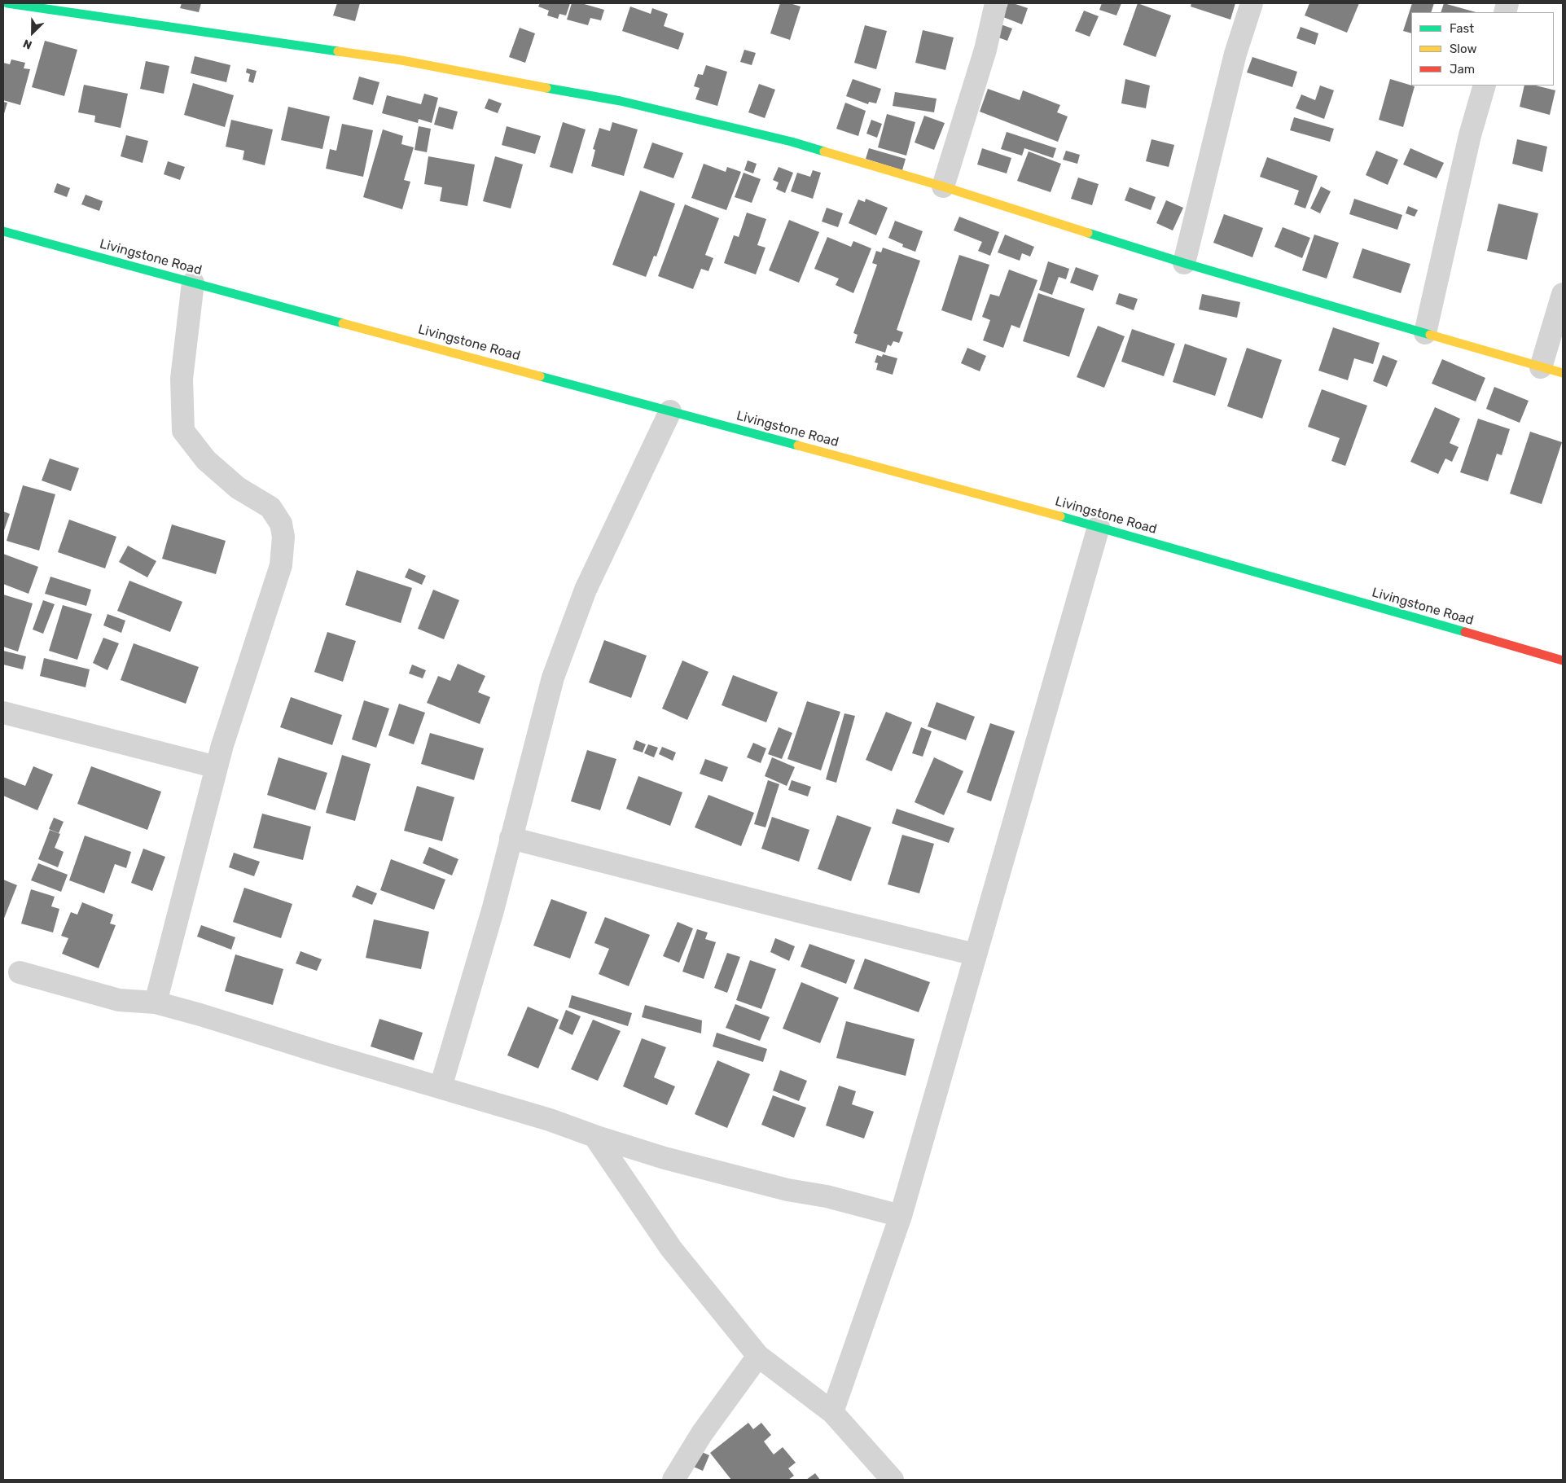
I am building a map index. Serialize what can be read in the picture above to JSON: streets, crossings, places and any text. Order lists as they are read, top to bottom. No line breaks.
{"streets":{"main road":["Livingstone Road"]},"legend":["Fast","Slow","Jam"],"north":"bottom left"}
